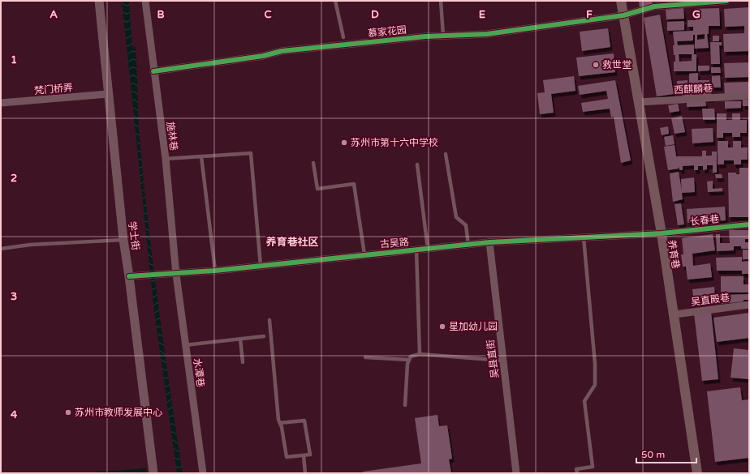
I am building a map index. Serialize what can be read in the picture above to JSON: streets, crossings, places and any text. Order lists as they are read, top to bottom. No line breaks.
{"streets":{"main road":["养育巷"],"street":["慕家花园","梵门桥弄","西麒麟巷","施林巷","长春巷","学士街","古吴路","吴直殿巷","吴县直街","水潭巷"]},"crossings":[["慕家花园","施林巷"],["慕家花园","养育巷"],["梵门桥弄","学士街"],["西麒麟巷","养育巷"],["施林巷","古吴路"],["施林巷","水潭巷"],["长春巷","古吴路"],["长春巷","养育巷"],["学士街","古吴路"],["古吴路","养育巷"],["古吴路","吴县直街"],["古吴路","水潭巷"],["养育巷","吴直殿巷"]],"districts":["养育巷社区"],"places":["救世堂","苏州市第十六中学校","星加幼儿园","苏州市教师发展中心"],"scale_bar":"50 m","grid":{"columns":["A","B","C","D","E","F","G"],"rows":["1","2","3","4"]}}
